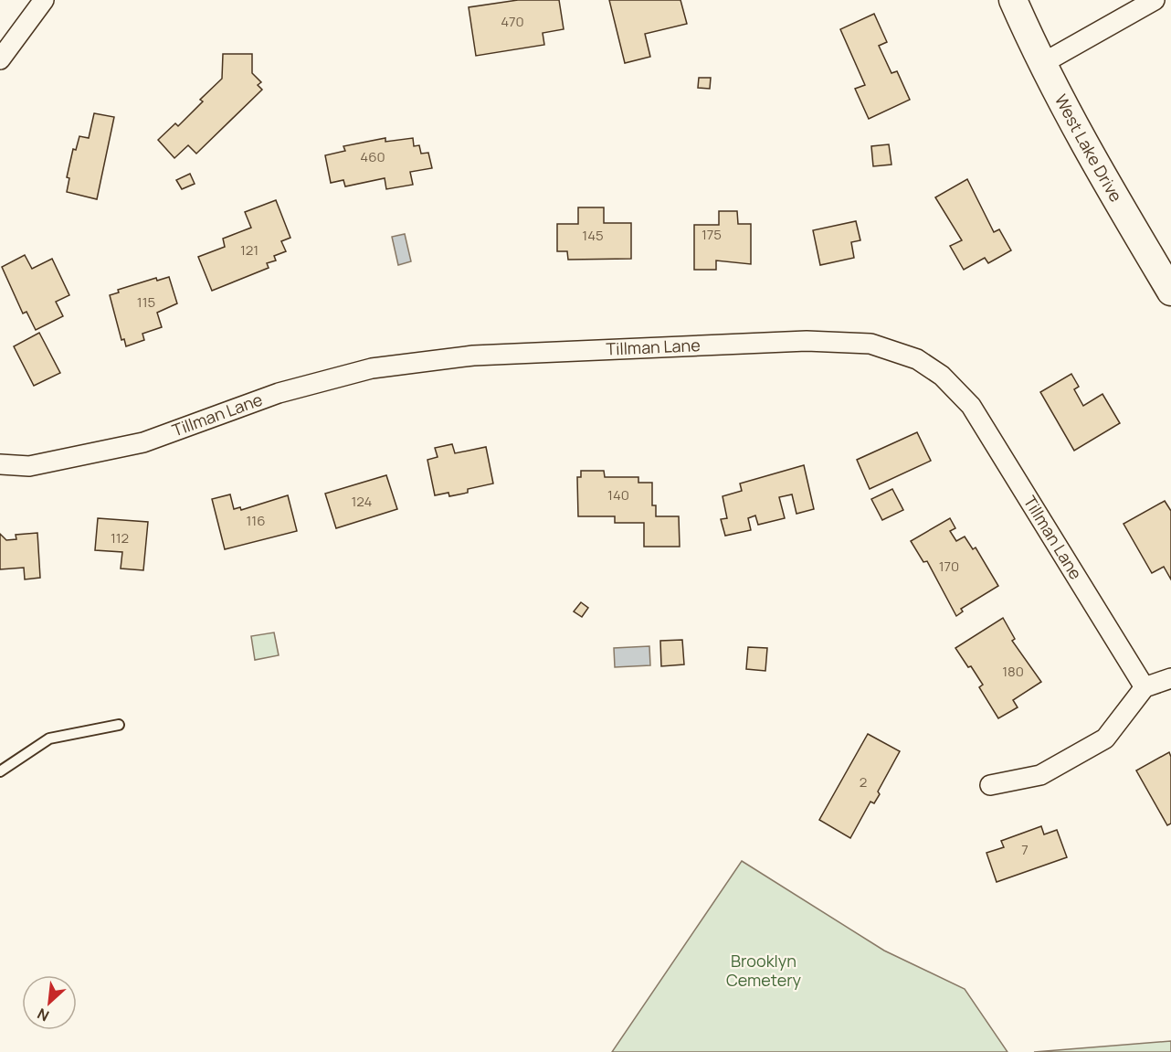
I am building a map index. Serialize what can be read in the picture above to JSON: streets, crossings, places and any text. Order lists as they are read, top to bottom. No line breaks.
{"streets":{"main road":["West Lake Drive"],"street":["Tillman Lane"]},"parks":["Brooklyn Cemetery"],"house_numbers":["470","460","175","145","121","115","140","124","116","112","170","180","2","7"],"north":"bottom left"}
